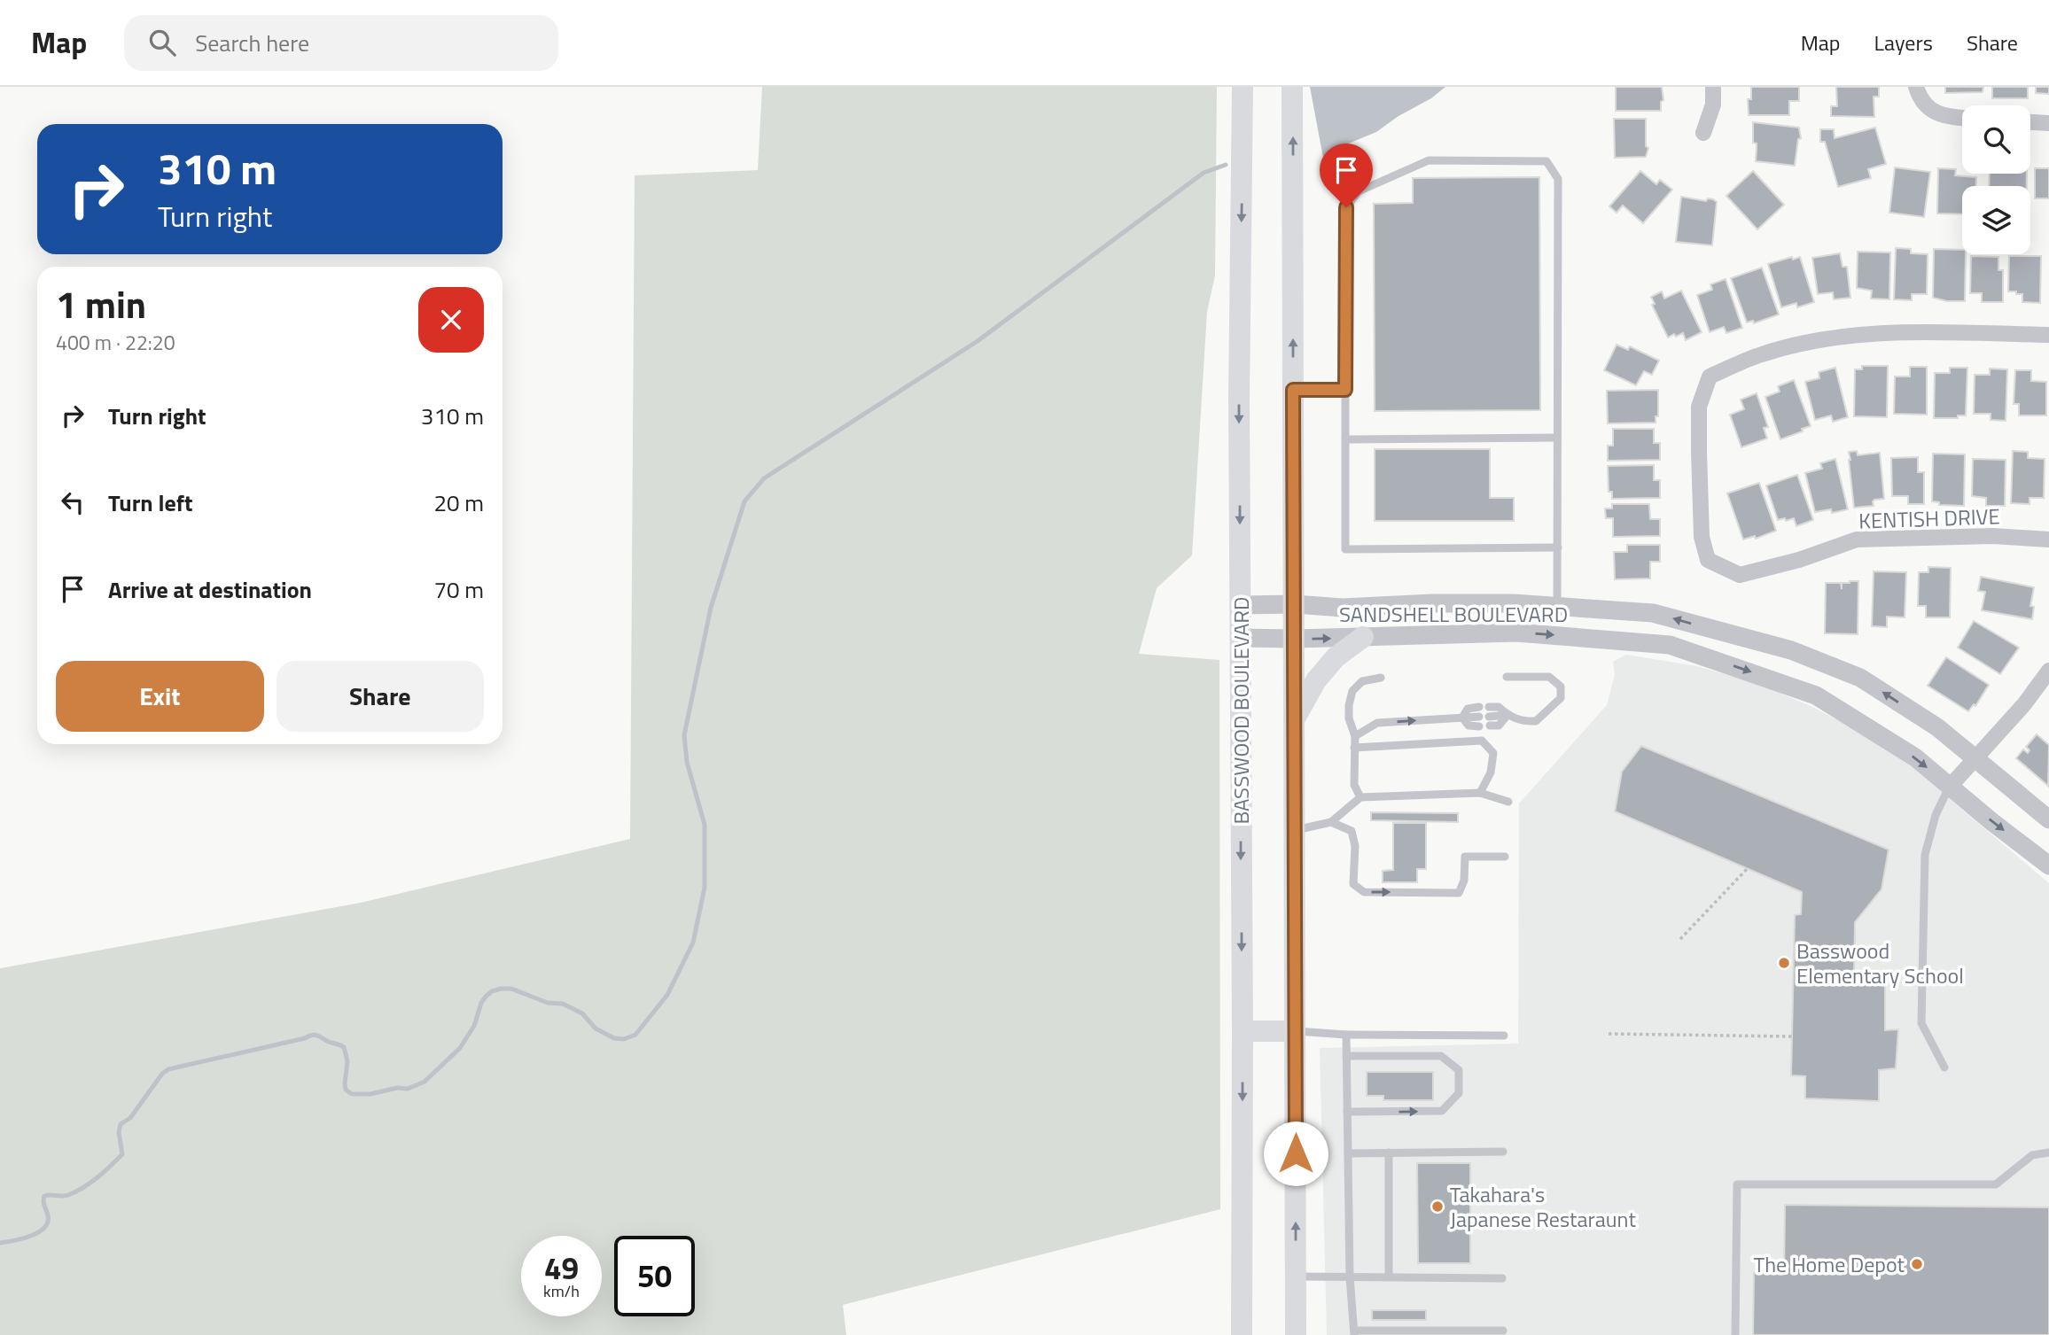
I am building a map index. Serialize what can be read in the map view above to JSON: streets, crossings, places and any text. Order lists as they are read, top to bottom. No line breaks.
{"streets":{"main road":["BASSWOOD BOULEVARD"],"street":["KENTISH DRIVE","SANDSHELL BOULEVARD"]},"crossings":[["SANDSHELL BOULEVARD","BASSWOOD BOULEVARD"]],"places":["Basswood Elementary School","Takahara's Japanese Restaraunt","The Home Depot"],"page":{"header":"Map","search":"Search here","nav":["Map","Layers","Share"],"turn":["310 m","Turn right"],"heading":["1 min","400 m · 22:20"],"list":[{"name":"Turn right","value":"310 m"},{"name":"Turn left","value":"20 m"},{"name":"Arrive at destination","value":"70 m"}],"buttons":["Exit","Share"],"speed":"49 km/h","limit":"50"}}
